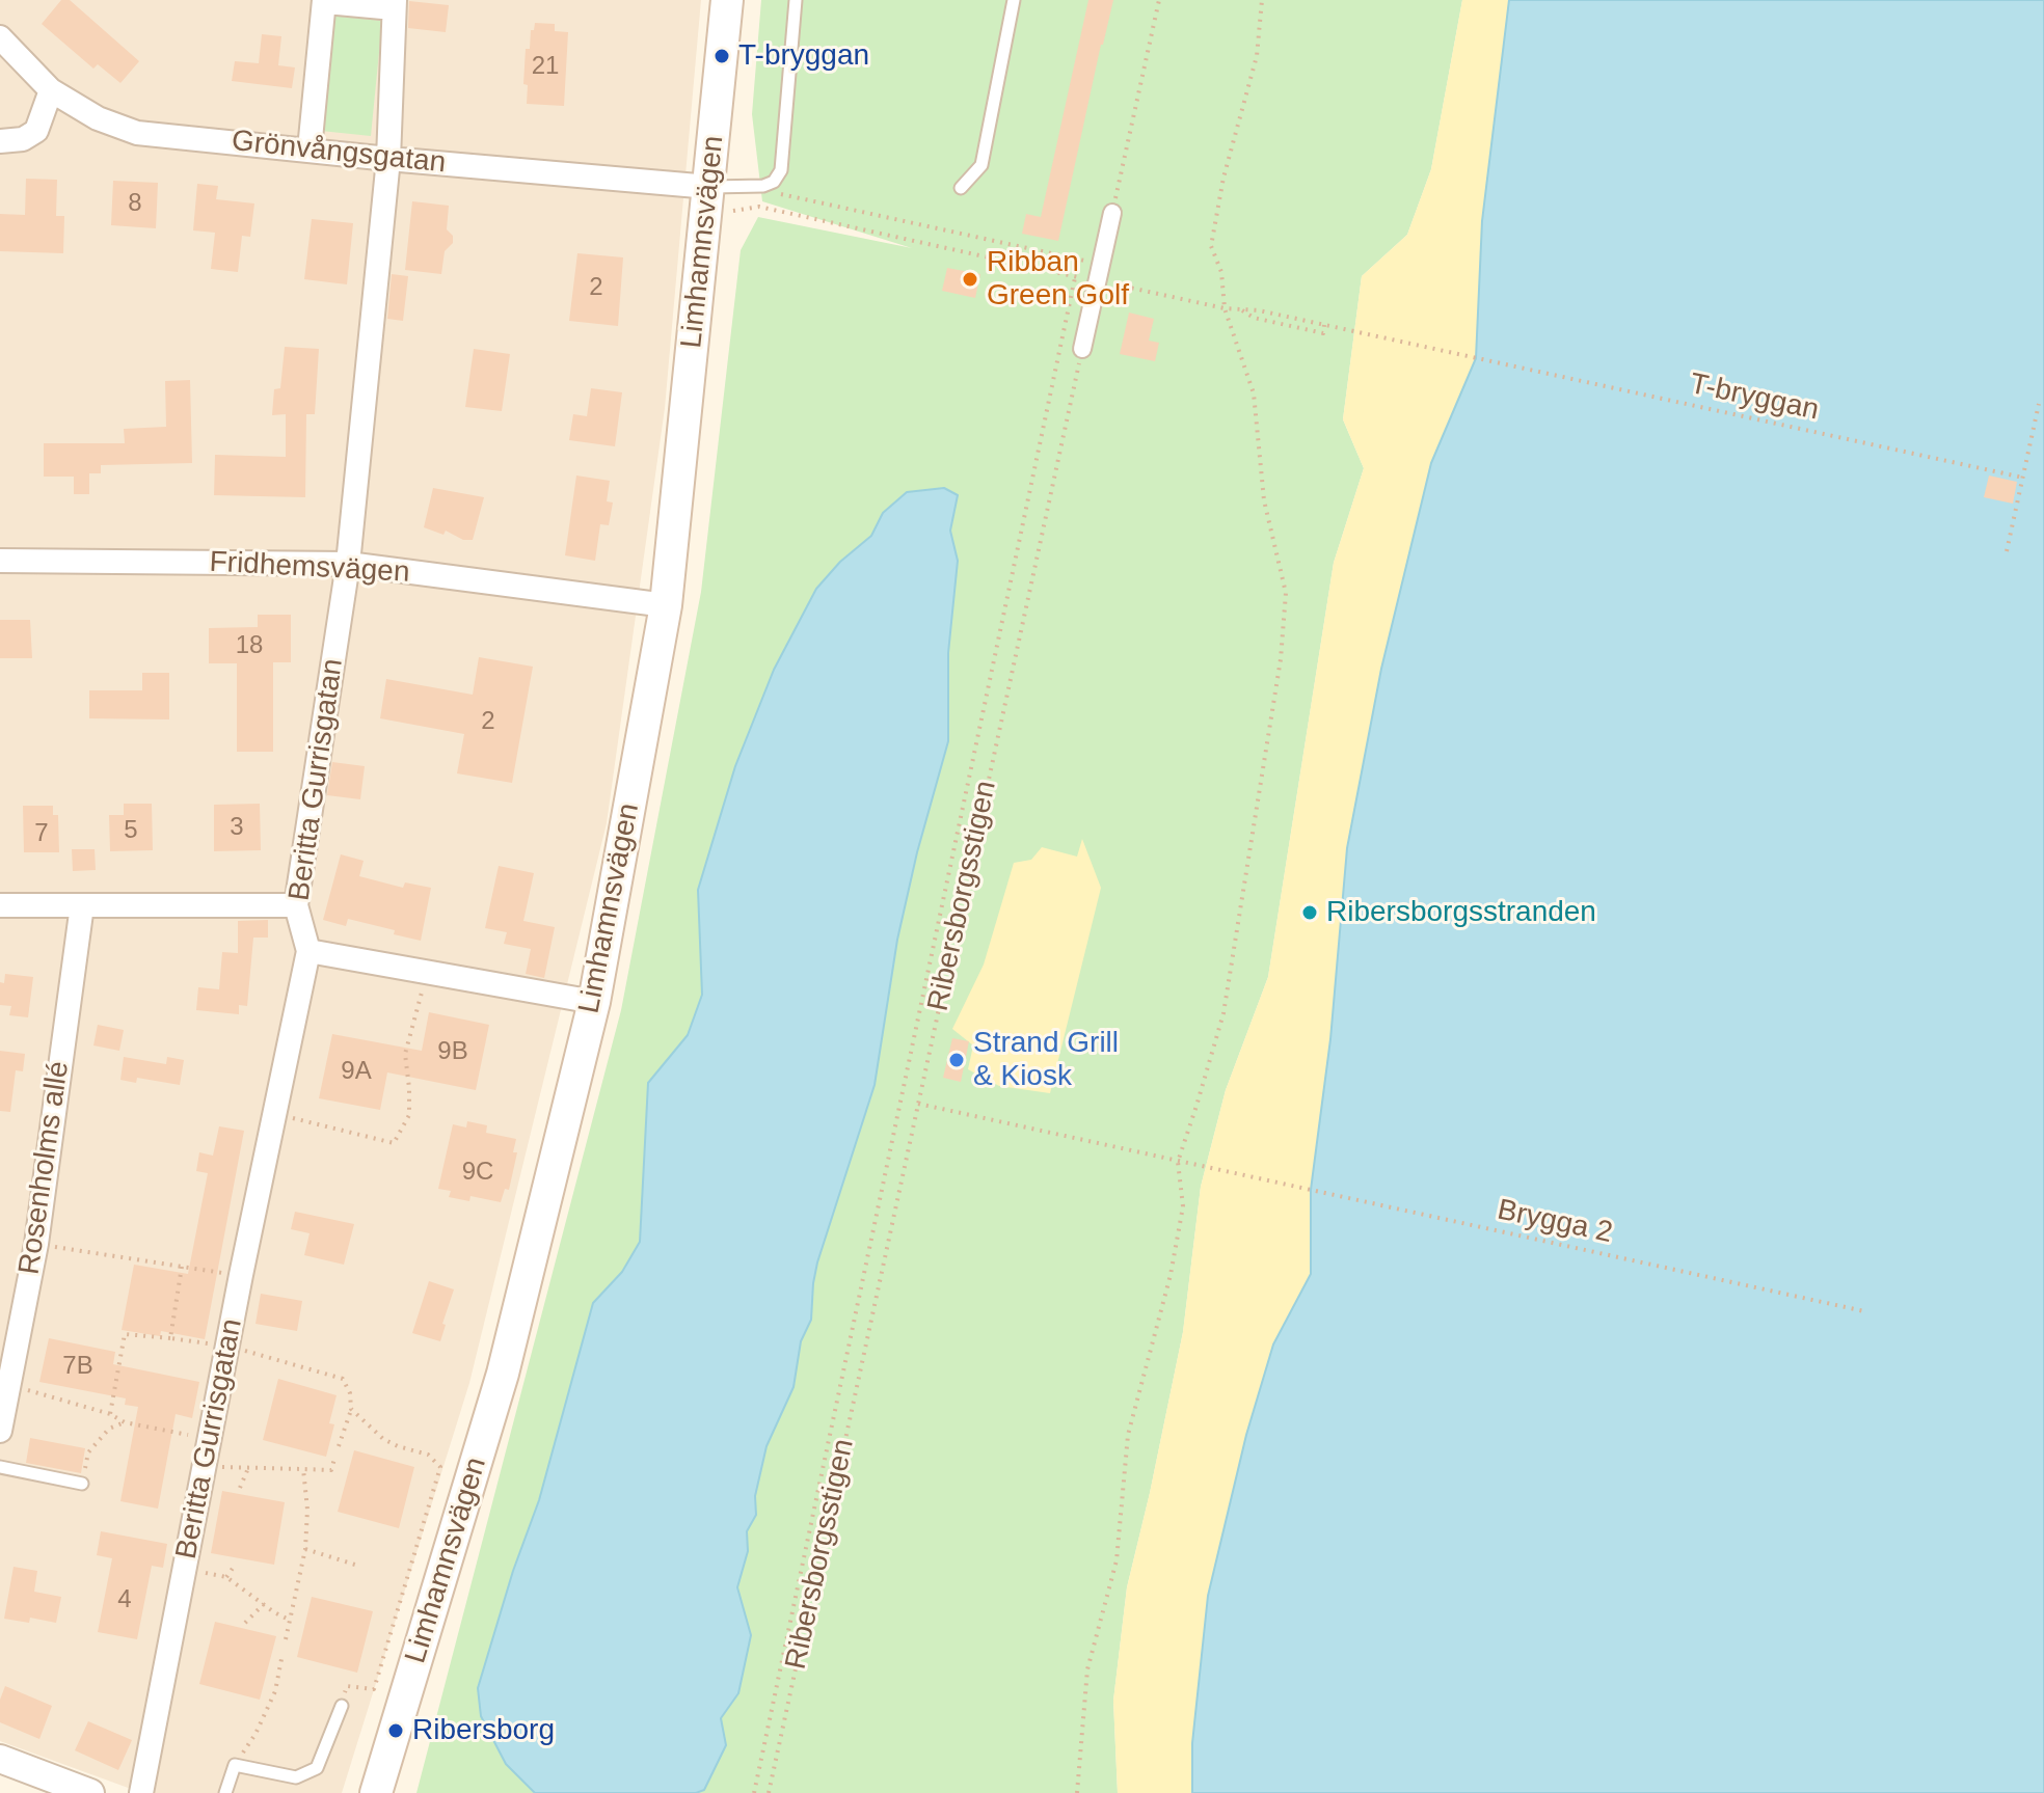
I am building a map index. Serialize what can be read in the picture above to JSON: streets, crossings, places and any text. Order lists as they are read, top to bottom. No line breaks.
{"streets":{"main road":["Limhamnsvägen"],"street":["Grönvångsgatan","Fridhemsvägen","Beritta Gurrisgatan","Rosenholms allé"],"path":["T-bryggan","Ribersborgsstigen","Brygga 2"]},"crossings":[["Grönvångsgatan","Limhamnsvägen"],["Grönvångsgatan","Beritta Gurrisgatan"],["Limhamnsvägen","Fridhemsvägen"],["Fridhemsvägen","Beritta Gurrisgatan"],["Ribersborgsstigen","Brygga 2"]],"places":["T-bryggan","Ribban Green Golf","Ribersborgsstranden","Strand Grill & Kiosk","Ribersborg"],"house_numbers":["21","8","2","18","2","3","5","7","9B","9A","9C","7B","4"]}
